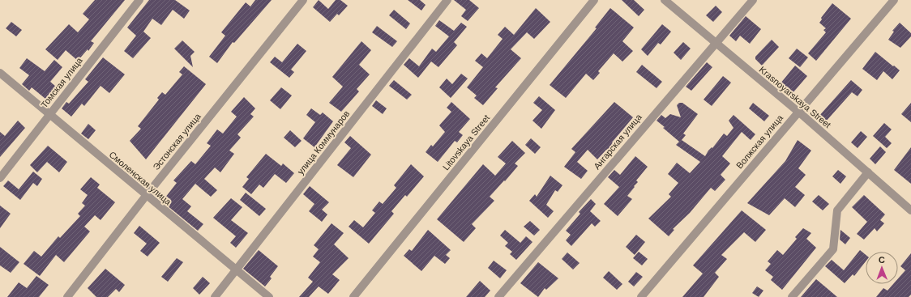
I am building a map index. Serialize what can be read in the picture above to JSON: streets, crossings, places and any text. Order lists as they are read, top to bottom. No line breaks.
{"streets":{"street":["Томская улица","Krasnoyarskaya Street","Эстонская улица","Ангарская улица","Волжская улица","улица Коммунаров","Litovskaya Street","Смоленская улица"]},"crossings":[["Томская улица","Смоленская улица"],["Krasnoyarskaya Street","Ангарская улица"],["Krasnoyarskaya Street","Волжская улица"],["Эстонская улица","Смоленская улица"],["улица Коммунаров","Смоленская улица"]],"north":"top"}
